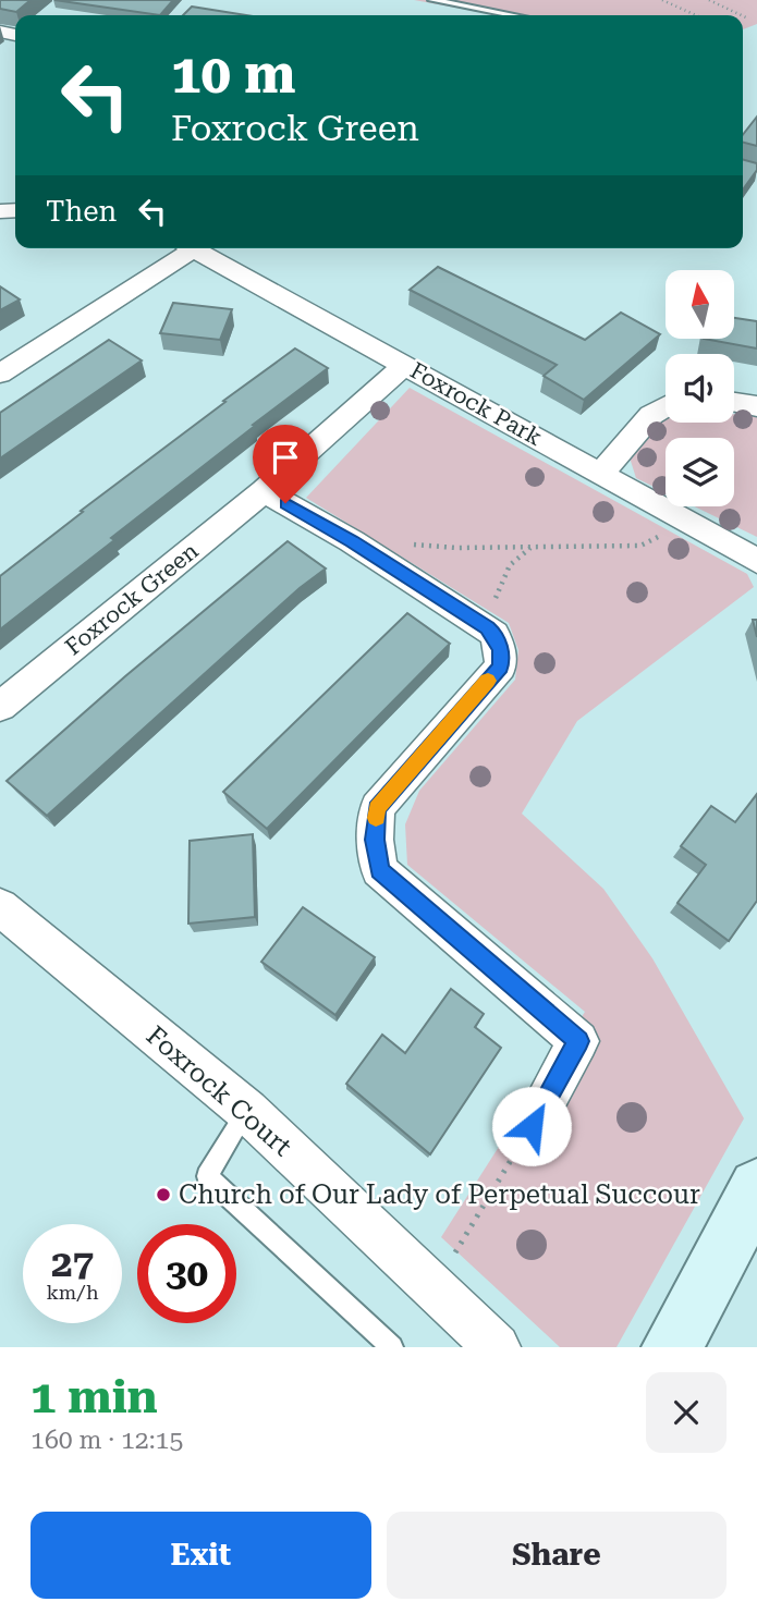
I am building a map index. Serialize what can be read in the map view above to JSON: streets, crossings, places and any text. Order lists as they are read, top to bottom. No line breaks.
{"streets":{"street":["Foxrock Park","Foxrock Green","Foxrock Court"]},"crossings":[["Foxrock Park","Foxrock Green"]],"places":["Church of Our Lady of Perpetual Succour"],"north":"top","page":{"turn":["10 m","Foxrock Green"],"then":"Then","speed":"27 km/h","limit":"30","heading":["1 min","160 m · 12:15"],"buttons":["Exit","Share"]}}
